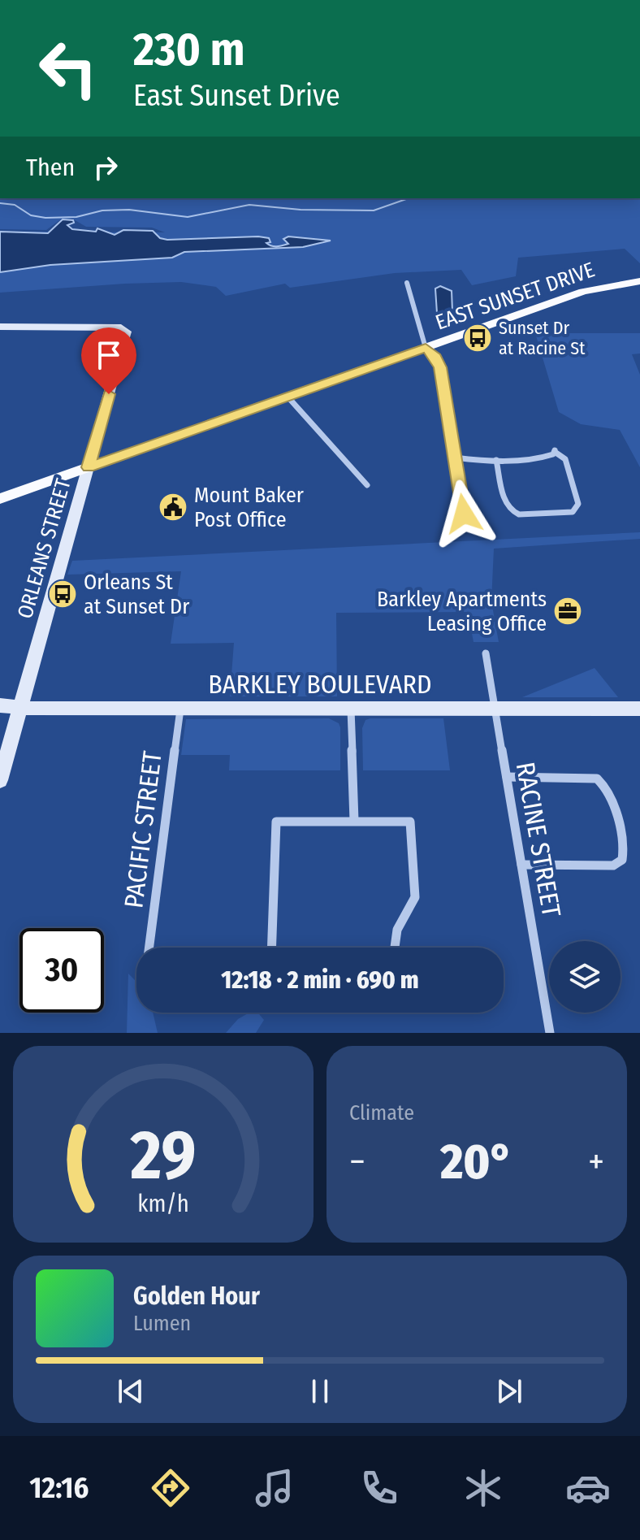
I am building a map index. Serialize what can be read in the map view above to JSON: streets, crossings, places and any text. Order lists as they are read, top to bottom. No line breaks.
{"streets":{"main road":["EAST SUNSET DRIVE","ORLEANS STREET","BARKLEY BOULEVARD"],"street":["PACIFIC STREET","RACINE STREET"]},"crossings":[["EAST SUNSET DRIVE","ORLEANS STREET"],["ORLEANS STREET","BARKLEY BOULEVARD"],["BARKLEY BOULEVARD","PACIFIC STREET"],["BARKLEY BOULEVARD","RACINE STREET"]],"places":{"bus stop":["Sunset Dr at Racine St","Orleans St at Sunset Dr"],"public building":["Mount Baker Post Office"],"office":["Barkley Apartments Leasing Office"]},"page":{"turn":["230 m","East Sunset Drive"],"then":"Then","limit":"30","trip":"12:18 · 2 min · 690 m","tile":"Climate","heat":["−","20°","+"],"song":["Golden Hour","Lumen"],"tabs":"12:16","gauge":["29","km/h"]}}
